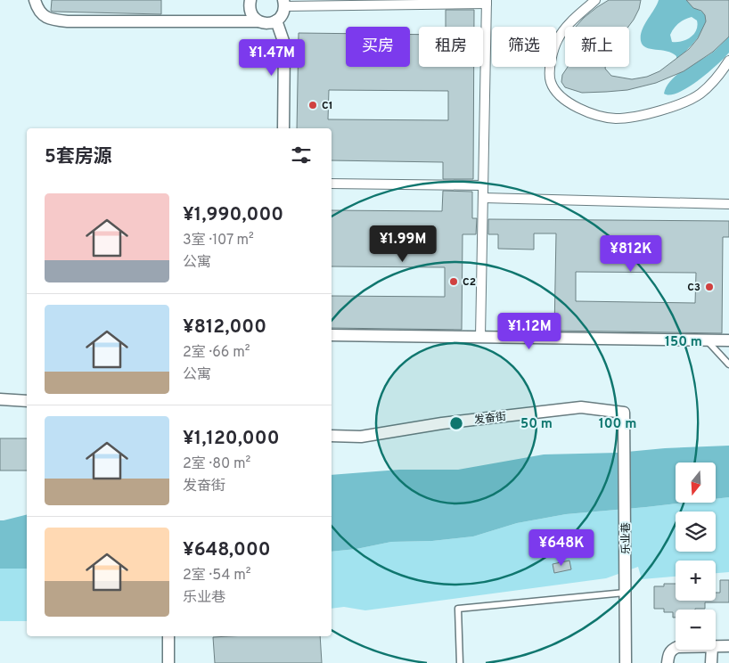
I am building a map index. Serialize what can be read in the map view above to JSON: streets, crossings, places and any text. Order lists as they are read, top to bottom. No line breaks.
{"streets":{"street":["发奋街","乐业巷"]},"crossings":[["发奋街","乐业巷"]],"places":["C1","C2","C3"],"north":"bottom","page":{"chip":["买房","租房","筛选","新上"],"price":["¥1.47M","¥1.99M","¥812K","¥1.12M","¥648K"],"heading":"5套房源","list":[{"name":"¥1,990,000","note":"3室 · 107 m² · 公寓"},{"name":"¥812,000","note":"2室 · 66 m² · 公寓"},{"name":"¥1,120,000","note":"2室 · 80 m² · 发奋街"},{"name":"¥648,000","note":"2室 · 54 m² · 乐业巷"}],"map_buttons":["+","−"]},"rings":["150 m","50 m","100 m"]}
